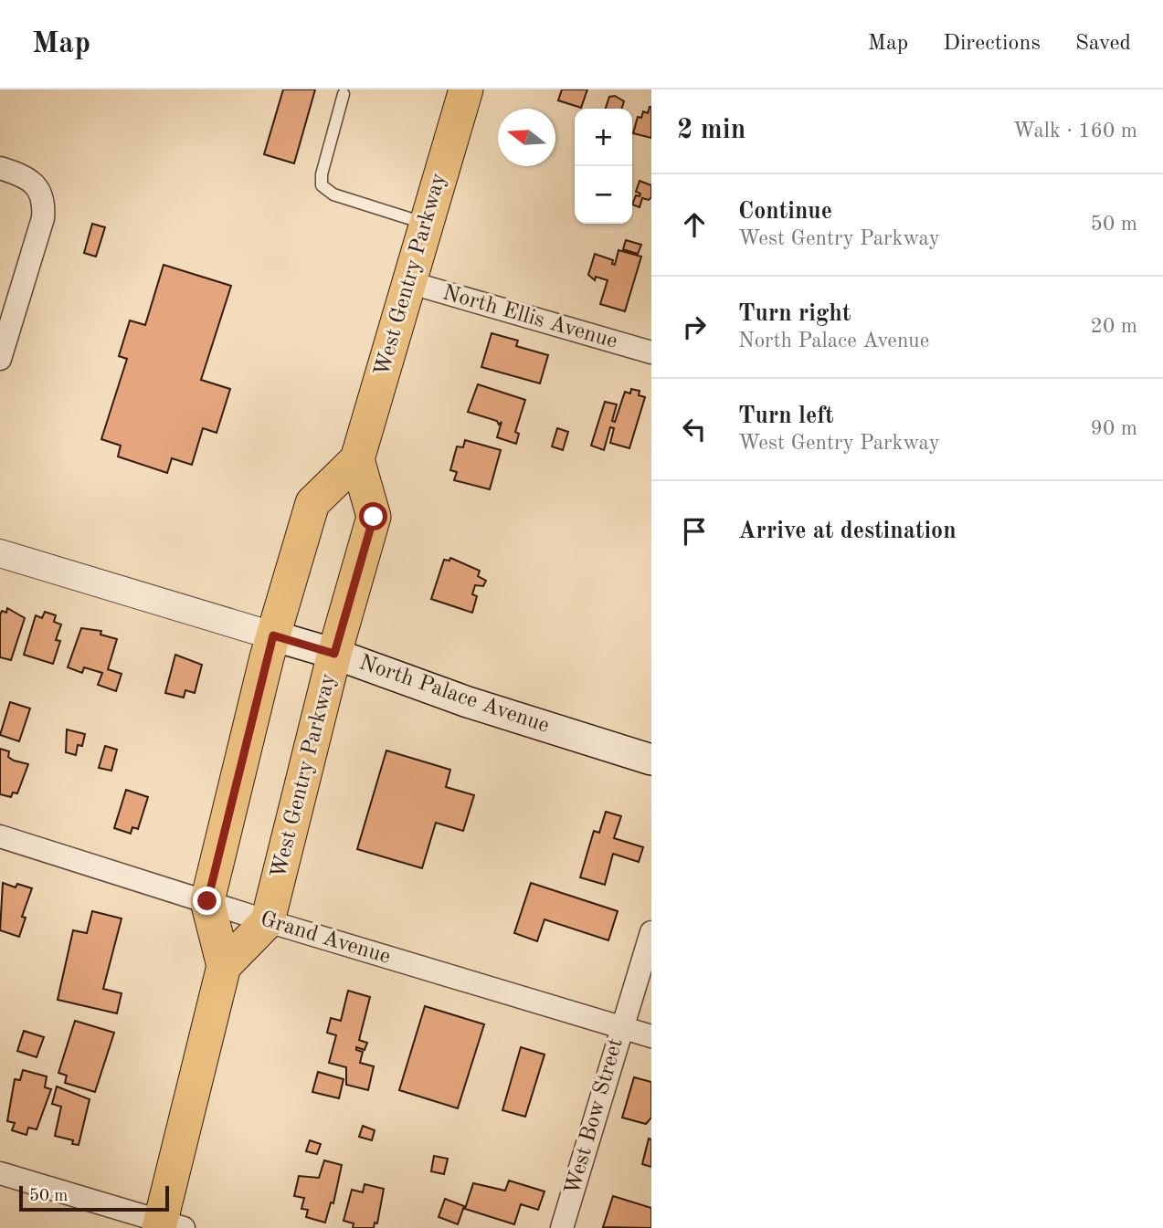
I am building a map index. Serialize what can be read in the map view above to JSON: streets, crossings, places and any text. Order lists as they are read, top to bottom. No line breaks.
{"streets":{"main road":["West Gentry Parkway","North Palace Avenue"],"street":["North Ellis Avenue","Grand Avenue","West Bow Street"]},"crossings":[["West Gentry Parkway","North Ellis Avenue"],["West Gentry Parkway","North Palace Avenue"],["West Gentry Parkway","Grand Avenue"],["Grand Avenue","West Bow Street"]],"scale_bar":"50 m","north":"left","page":{"header":"Map","nav":["Map","Directions","Saved"],"heading":["2 min","Walk · 160 m"],"map_buttons":["+","−"],"list":[["Continue","West Gentry Parkway","50 m"],["Turn right","North Palace Avenue","20 m"],["Turn left","West Gentry Parkway","90 m"],"Arrive at destination"],"scale":"50 m"}}
